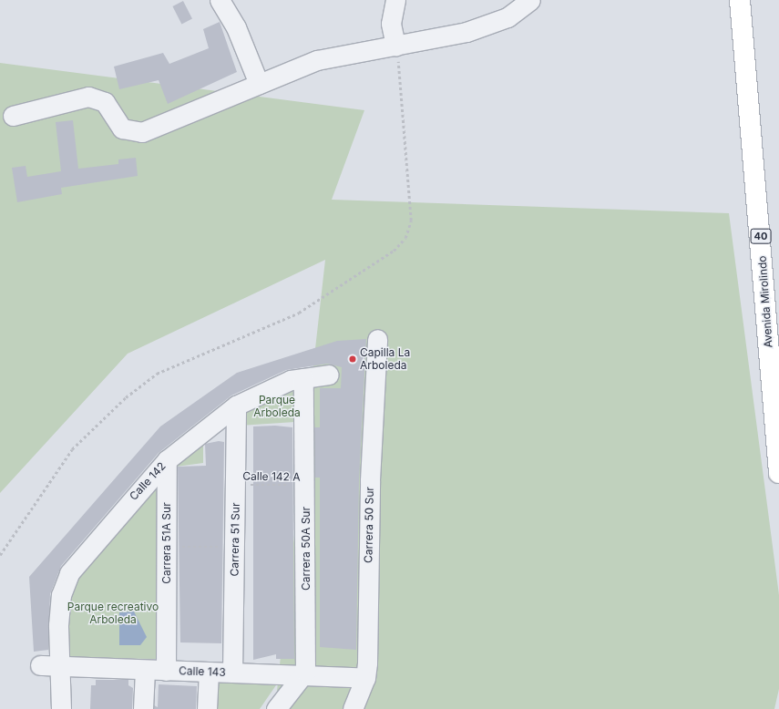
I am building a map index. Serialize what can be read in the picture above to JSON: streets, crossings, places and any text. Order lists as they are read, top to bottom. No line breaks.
{"streets":{"main road":["40","Avenida Mirolindo"],"street":["Calle 142","Carrera 50 Sur","Carrera 51 Sur","Carrera 51A Sur","Carrera 50A Sur","Calle 143"],"path":["Calle 142 A"]},"crossings":[["Calle 142 A","Carrera 51 Sur"],["Calle 142 A","Carrera 50A Sur"],["Calle 142","Carrera 51 Sur"],["Calle 142","Carrera 51A Sur"],["Calle 142","Carrera 50A Sur"],["Calle 142","Calle 143"],["Carrera 50 Sur","Calle 143"],["Carrera 51 Sur","Calle 143"],["Carrera 51A Sur","Calle 143"],["Carrera 50A Sur","Calle 143"]],"parks":["Parque Arboleda","Parque recreativo Arboleda"],"places":["Capilla La Arboleda"]}
